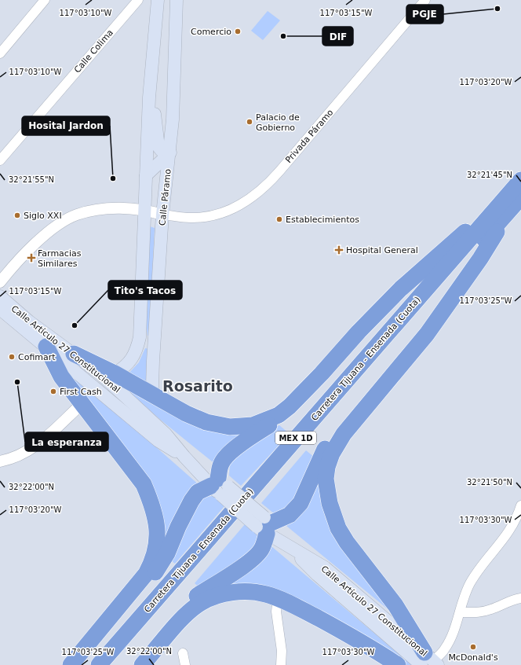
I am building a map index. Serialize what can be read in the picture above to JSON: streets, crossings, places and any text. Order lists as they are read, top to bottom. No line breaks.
{"streets":{"highway":["Carretera Tijuana - Ensenada (Cuota)","MEX 1D"],"main road":["Calle Páramo","Calle Artículo 27 Constitucional"],"street":["Calle Colima","Privada Páramo"]},"crossings":[["Privada Páramo","Calle Páramo"]],"districts":["Rosarito"],"places":{"other":["PGJE","Comercio","DIF","Palacio de Gobierno","Hosital Jardon","Siglo XXI","Establecimientos","Tito's Tacos","Cofimart","La esperanza","First Cash","McDonald's"],"health":["Hospital General","Farmacias Similares"]},"coordinates":["117°03'10\"W","117°03'15\"W","117°03'20\"W","32°21'45\"N","32°21'55\"N","117°03'25\"W","32°21'50\"N","32°22'00\"N","117°03'30\"W"]}
